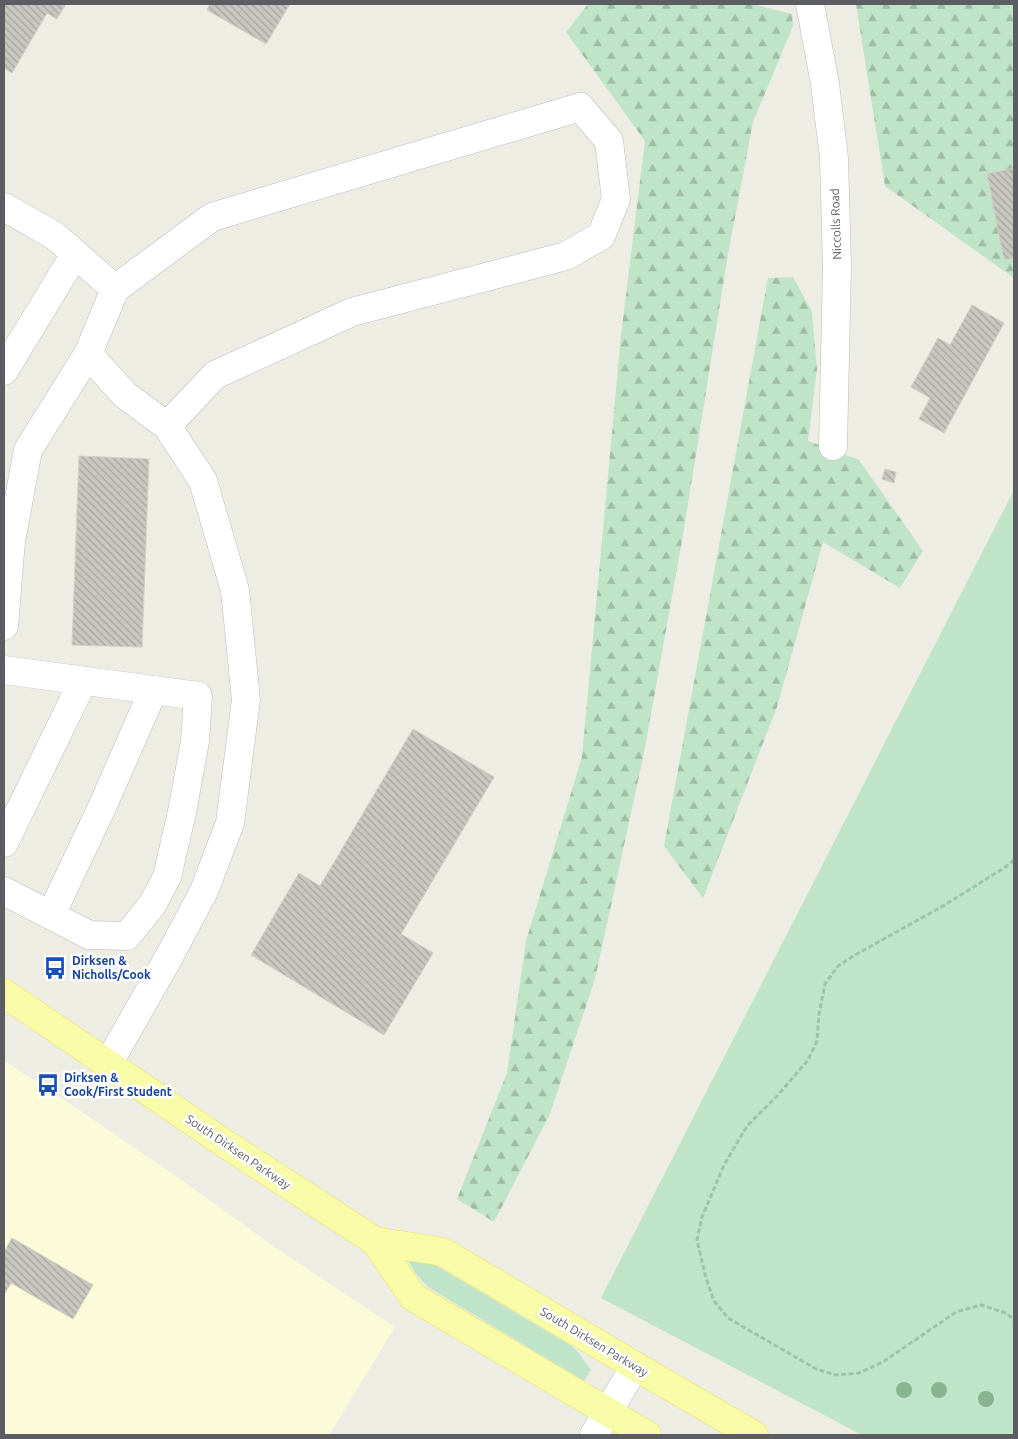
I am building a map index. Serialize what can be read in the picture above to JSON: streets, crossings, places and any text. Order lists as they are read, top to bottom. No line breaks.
{"streets":{"main road":["South Dirksen Parkway"],"street":["Niccolls Road"]},"places":{"bus stop":["Dirksen & Nicholls/Cook","Dirksen & Cook/First Student"]}}
